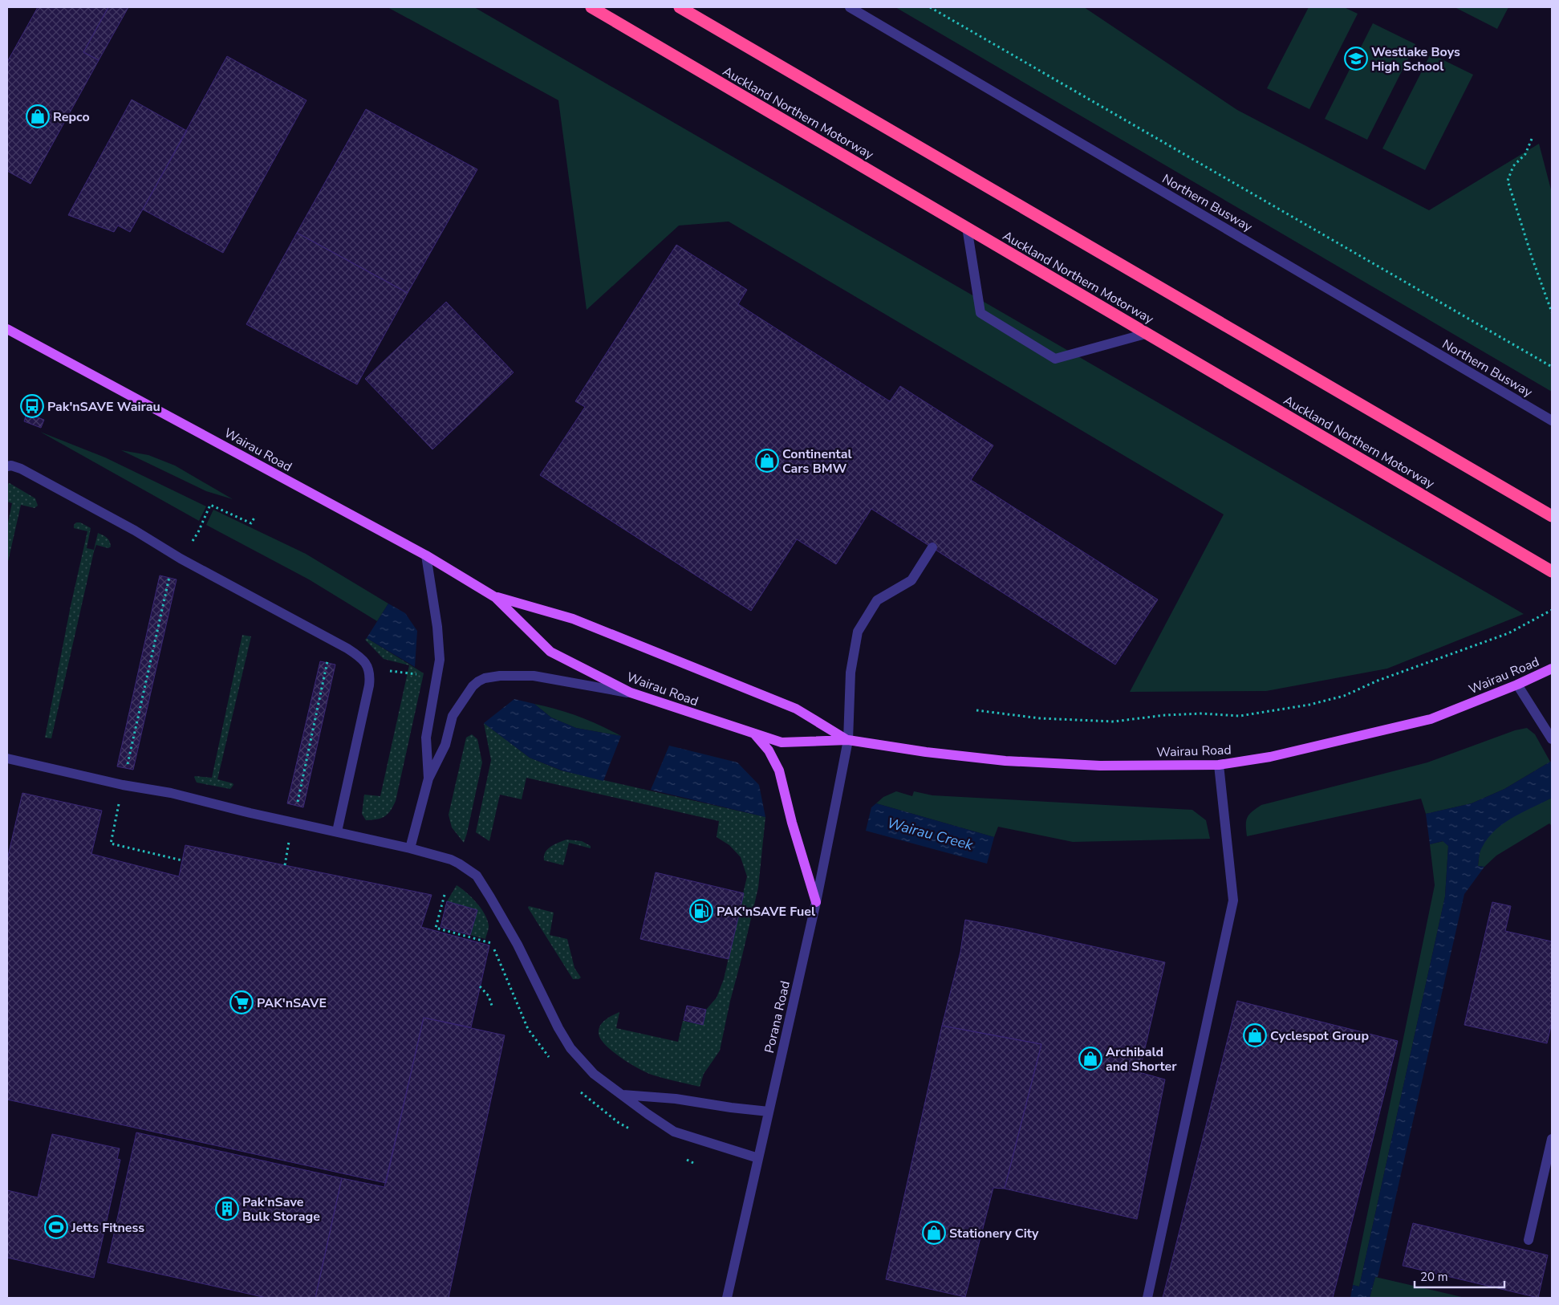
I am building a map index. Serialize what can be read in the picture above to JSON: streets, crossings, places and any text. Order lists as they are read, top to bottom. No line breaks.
{"streets":{"highway":["Auckland Northern Motorway"],"main road":["Wairau Road"],"street":["Northern Busway","Porana Road"]},"crossings":[["Wairau Road","Porana Road"]],"water":["Wairau Creek"],"places":{"school or university":["Westlake Boys High School"],"shop":["Repco","Continental Cars BMW","Cyclespot Group","Archibald and Shorter","Stationery City"],"bus stop":["Pak'nSAVE Wairau"],"fuel station":["PAK'nSAVE Fuel"],"supermarket":["PAK'nSAVE"],"building":["Pak'nSave Bulk Storage"],"sports":["Jetts Fitness"]},"scale_bar":"20 m"}
